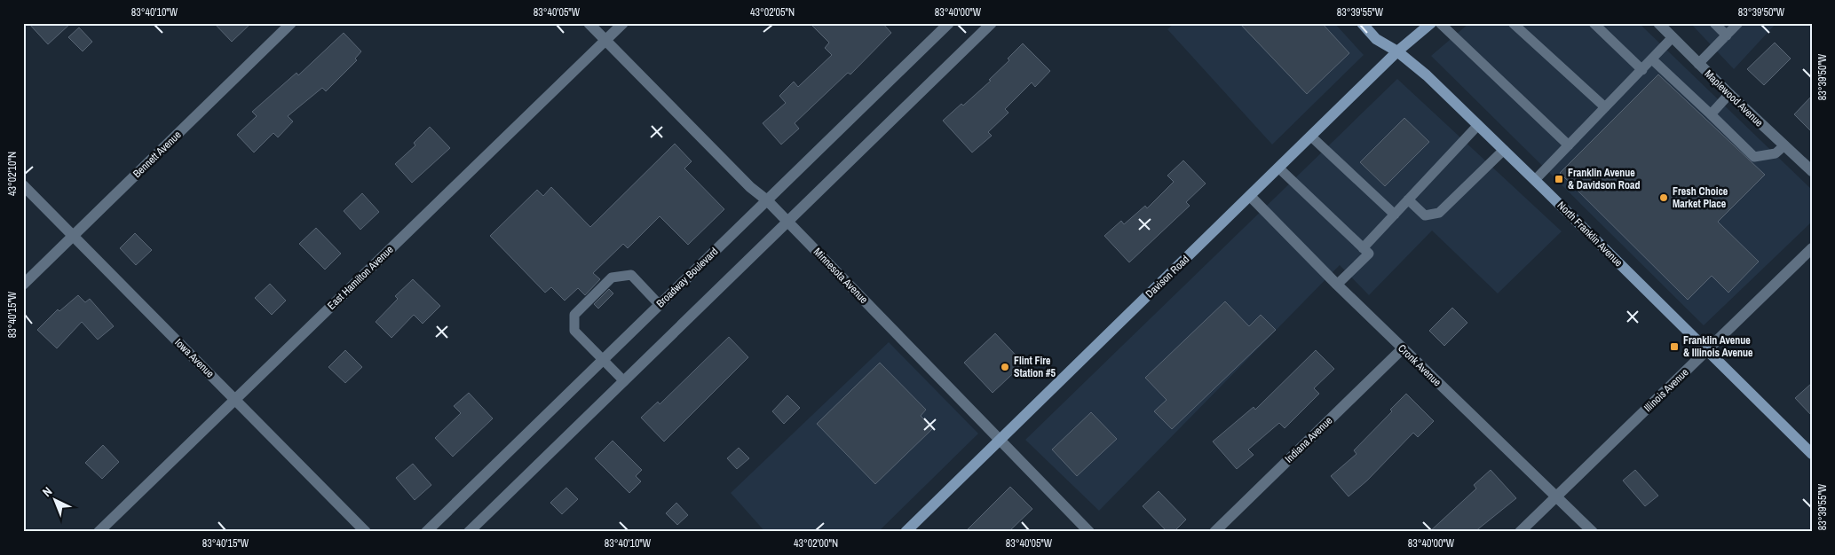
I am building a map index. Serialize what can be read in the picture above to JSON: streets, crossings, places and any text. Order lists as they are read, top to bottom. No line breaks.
{"streets":{"main road":["North Franklin Avenue","Davison Road"],"street":["Maplewood Avenue","Bennett Avenue","Minnesota Avenue","East Hamilton Avenue","Broadway Boulevard","Iowa Avenue","Cronk Avenue","Illinois Avenue","Indiana Avenue"]},"crossings":[["Bennett Avenue","Iowa Avenue"],["North Franklin Avenue","Davison Road"],["North Franklin Avenue","Illinois Avenue"],["Minnesota Avenue","Davison Road"],["Minnesota Avenue","East Hamilton Avenue"],["Minnesota Avenue","Broadway Boulevard"],["Davison Road","Cronk Avenue"],["East Hamilton Avenue","Iowa Avenue"],["Cronk Avenue","Illinois Avenue"],["Cronk Avenue","Indiana Avenue"]],"places":{"transit":["Franklin Avenue & Davidson Road","Franklin Avenue & Illinois Avenue"],"other":["Fresh Choice Market Place","Flint Fire Station #5"]},"north":"top left","coordinates":["83°40'10\"W","83°40'05\"W","43°02'05\"N","83°40'00\"W","83°39'55\"W","83°39'50\"W","43°02'10\"N","83°40'15\"W","43°02'00\"N"]}
